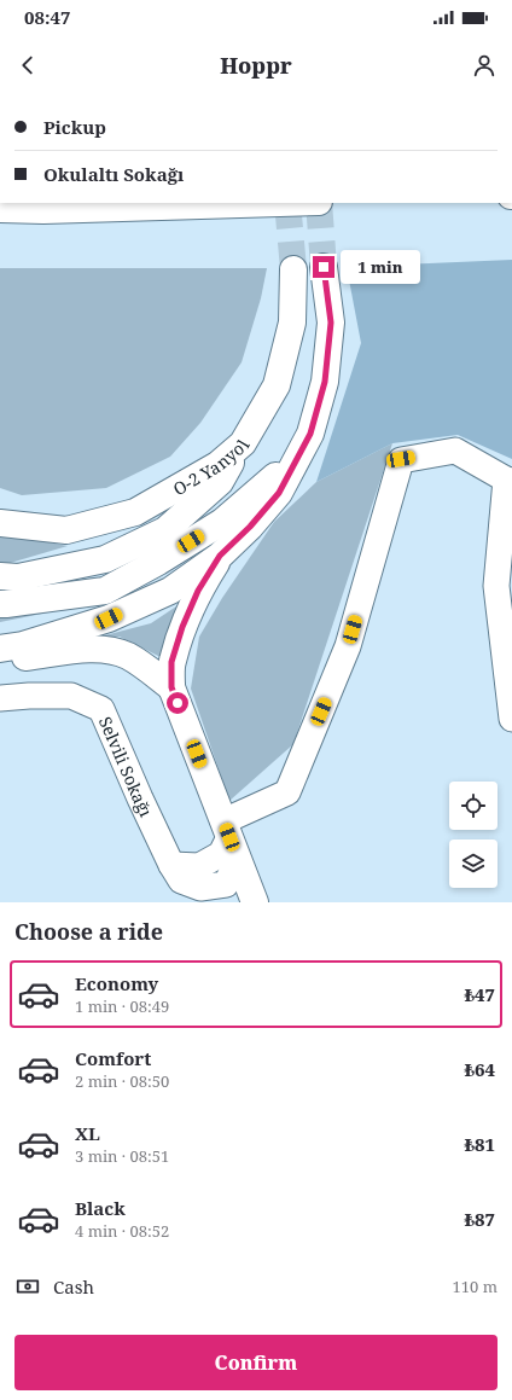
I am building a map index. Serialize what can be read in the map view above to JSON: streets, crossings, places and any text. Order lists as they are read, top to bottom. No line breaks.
{"streets":{"main road":["O-2 Yanyol"],"street":["Selvili Sokağı"]},"page":{"status":"08:47","header":"Hoppr","banner":["Pickup","Okulaltı Sokağı"],"bubble":"1 min","heading":"Choose a ride","list":[{"name":"Economy","note":"1 min · 08:49","value":"₺47"},{"name":"Comfort","note":"2 min · 08:50","value":"₺64"},{"name":"XL","note":"3 min · 08:51","value":"₺81"},{"name":"Black","note":"4 min · 08:52","value":"₺87"}],"pay":["Cash","110 m"],"buttons":"Confirm"}}
